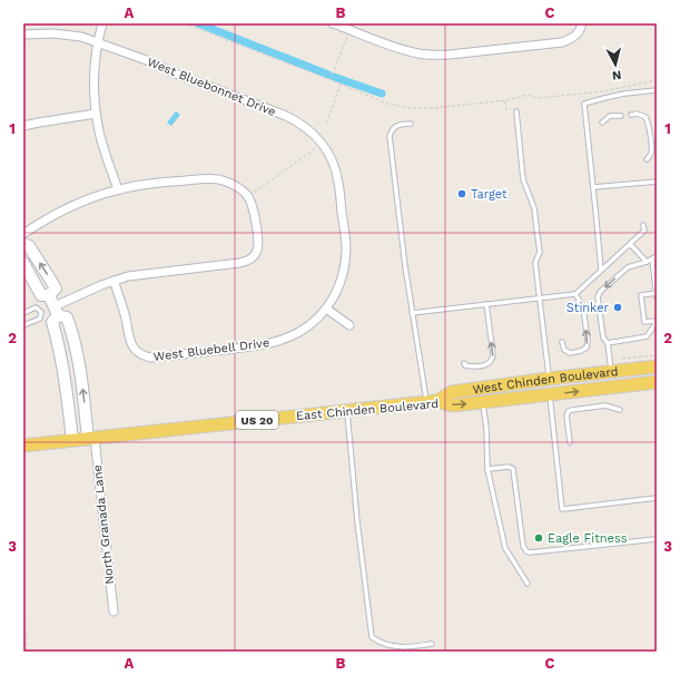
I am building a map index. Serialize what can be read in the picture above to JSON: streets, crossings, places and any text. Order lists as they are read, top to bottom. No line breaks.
{"streets":{"main road":["West Chinden Boulevard","East Chinden Boulevard","US 20"],"street":["West Bluebonnet Drive","West Bluebell Drive","North Granada Lane"]},"crossings":[["West Bluebonnet Drive","West Bluebell Drive"],["West Chinden Boulevard","East Chinden Boulevard"],["East Chinden Boulevard","North Granada Lane"]],"places":["Target","Stinker","Eagle Fitness"],"north":"bottom","grid":{"columns":["A","B","C"],"rows":["1","2","3"]}}
